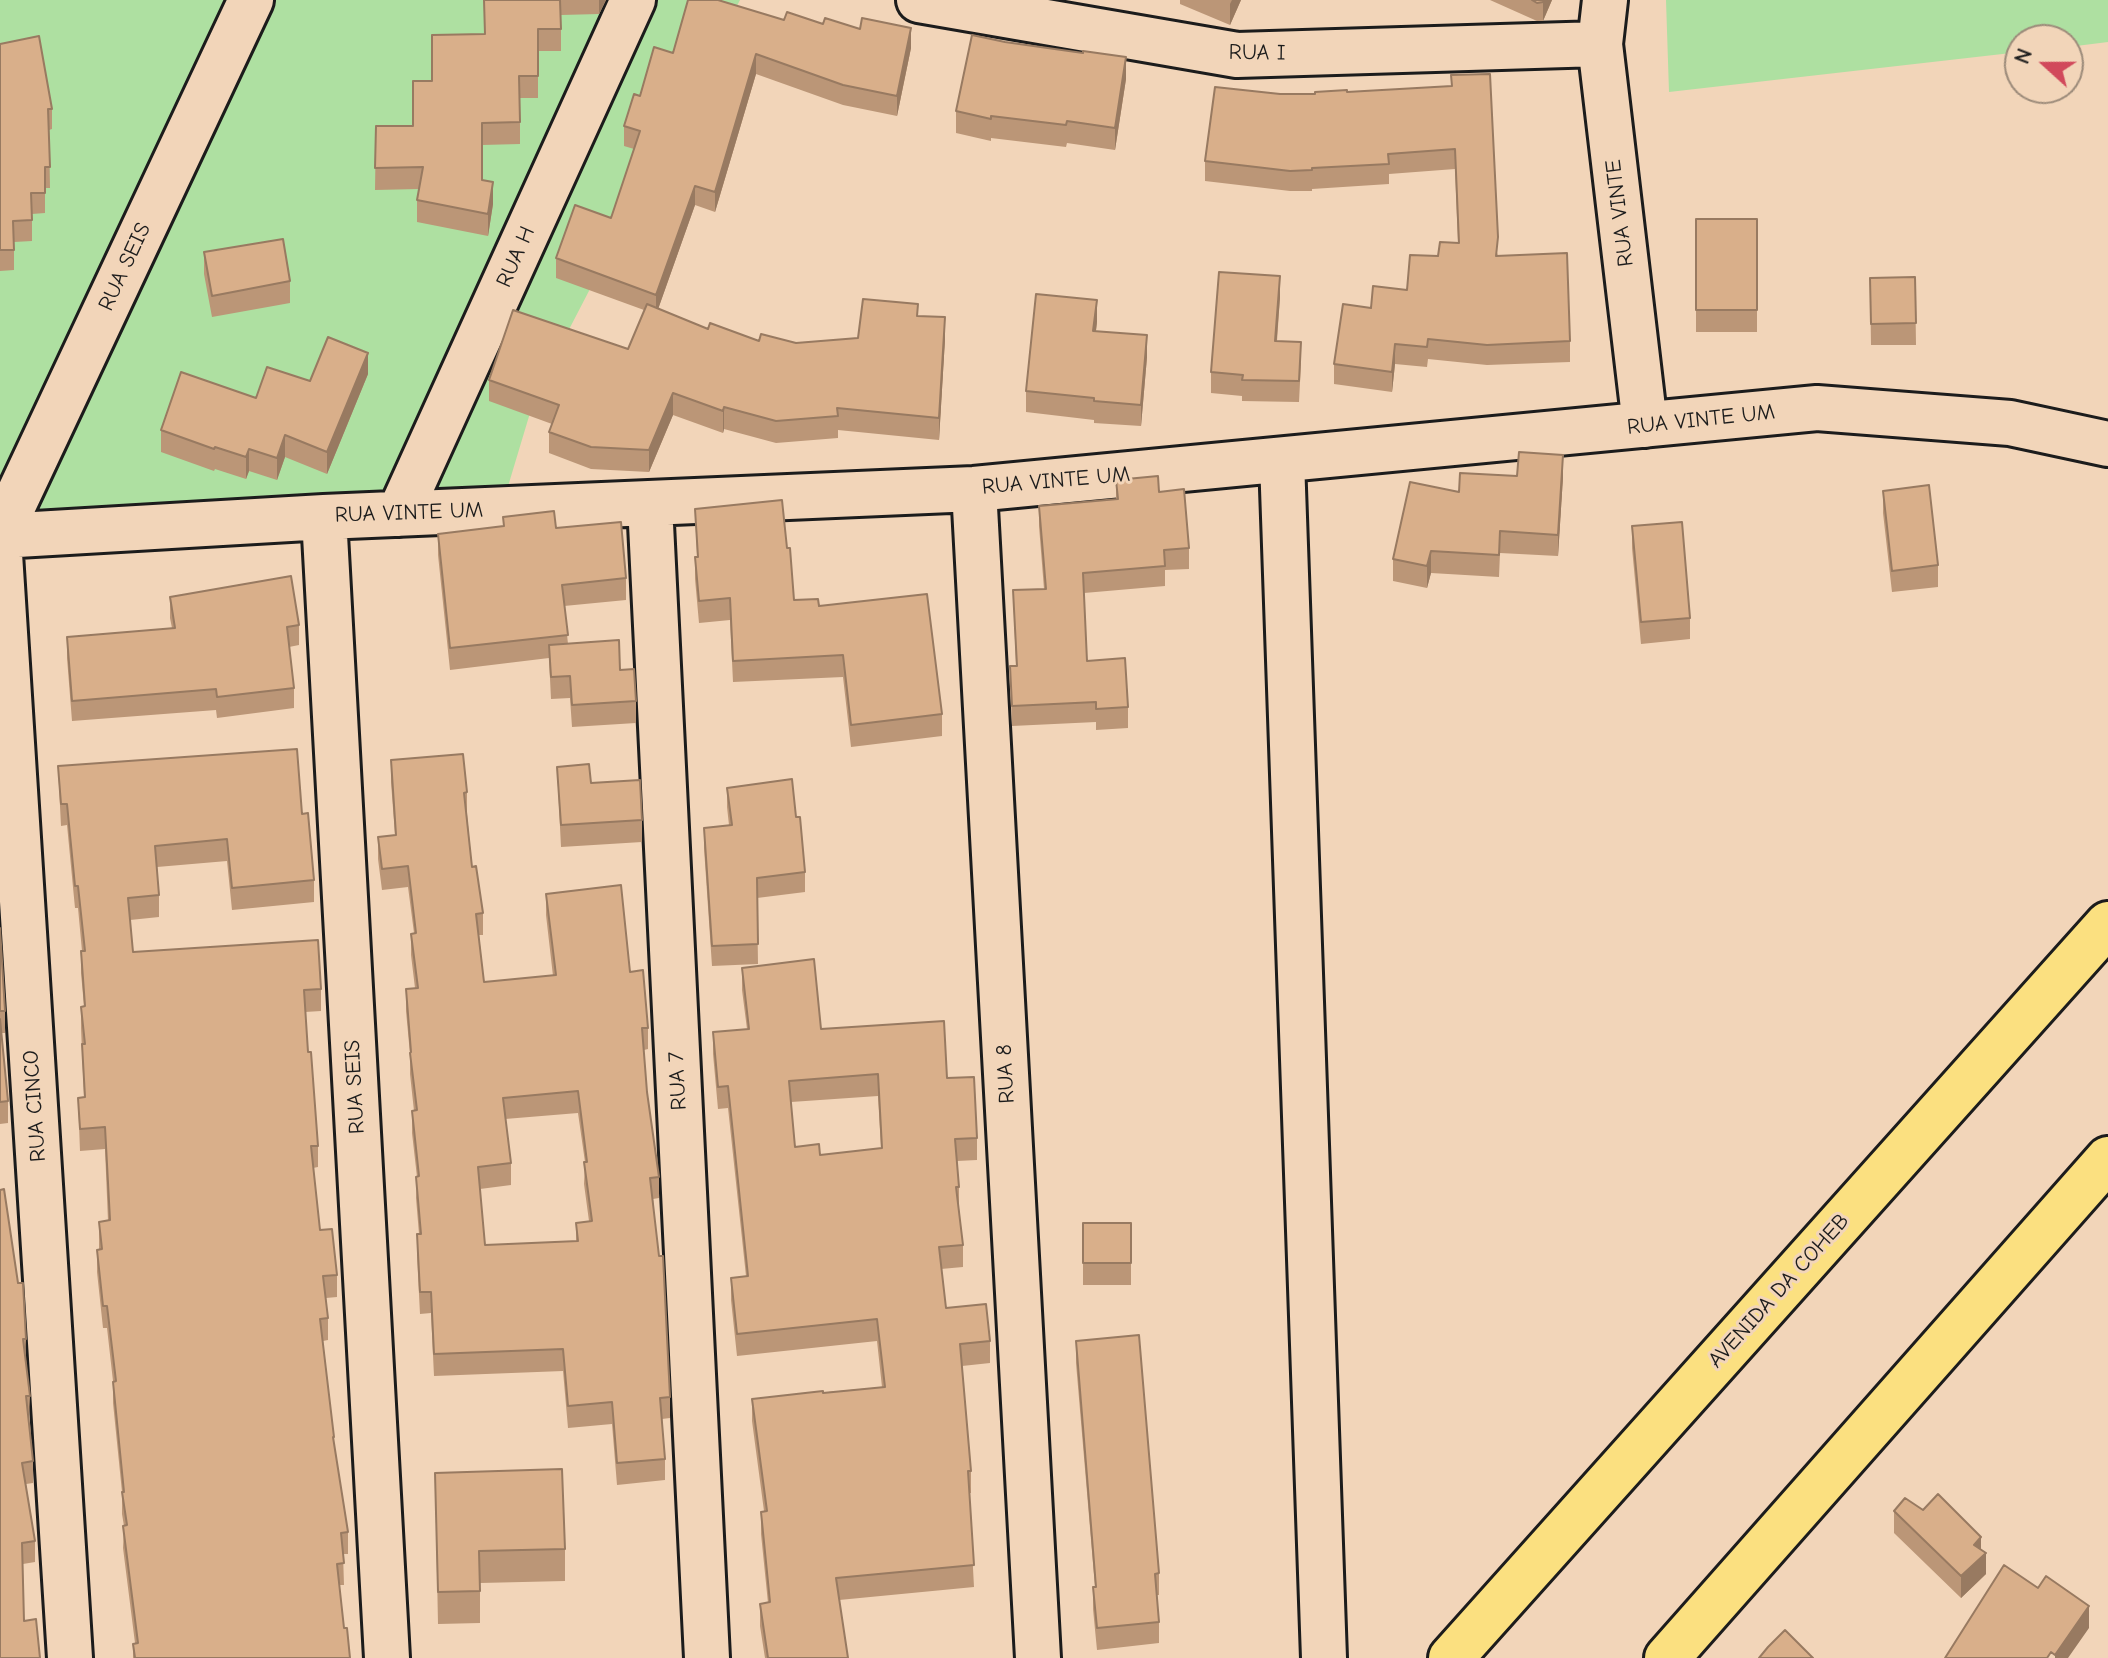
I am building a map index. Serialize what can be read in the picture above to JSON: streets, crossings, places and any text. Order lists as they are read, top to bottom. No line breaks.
{"streets":{"main road":["AVENIDA DA COHEB"],"street":["RUA I","RUA VINTE","RUA H","RUA SEIS","RUA VINTE UM","RUA 8","RUA 7","RUA CINCO"]},"crossings":[["RUA I","RUA VINTE"],["RUA VINTE","RUA VINTE UM"],["RUA H","RUA VINTE UM"],["RUA SEIS","RUA VINTE UM"],["RUA VINTE UM","RUA 8"],["RUA VINTE UM","RUA 7"]],"north":"left"}
